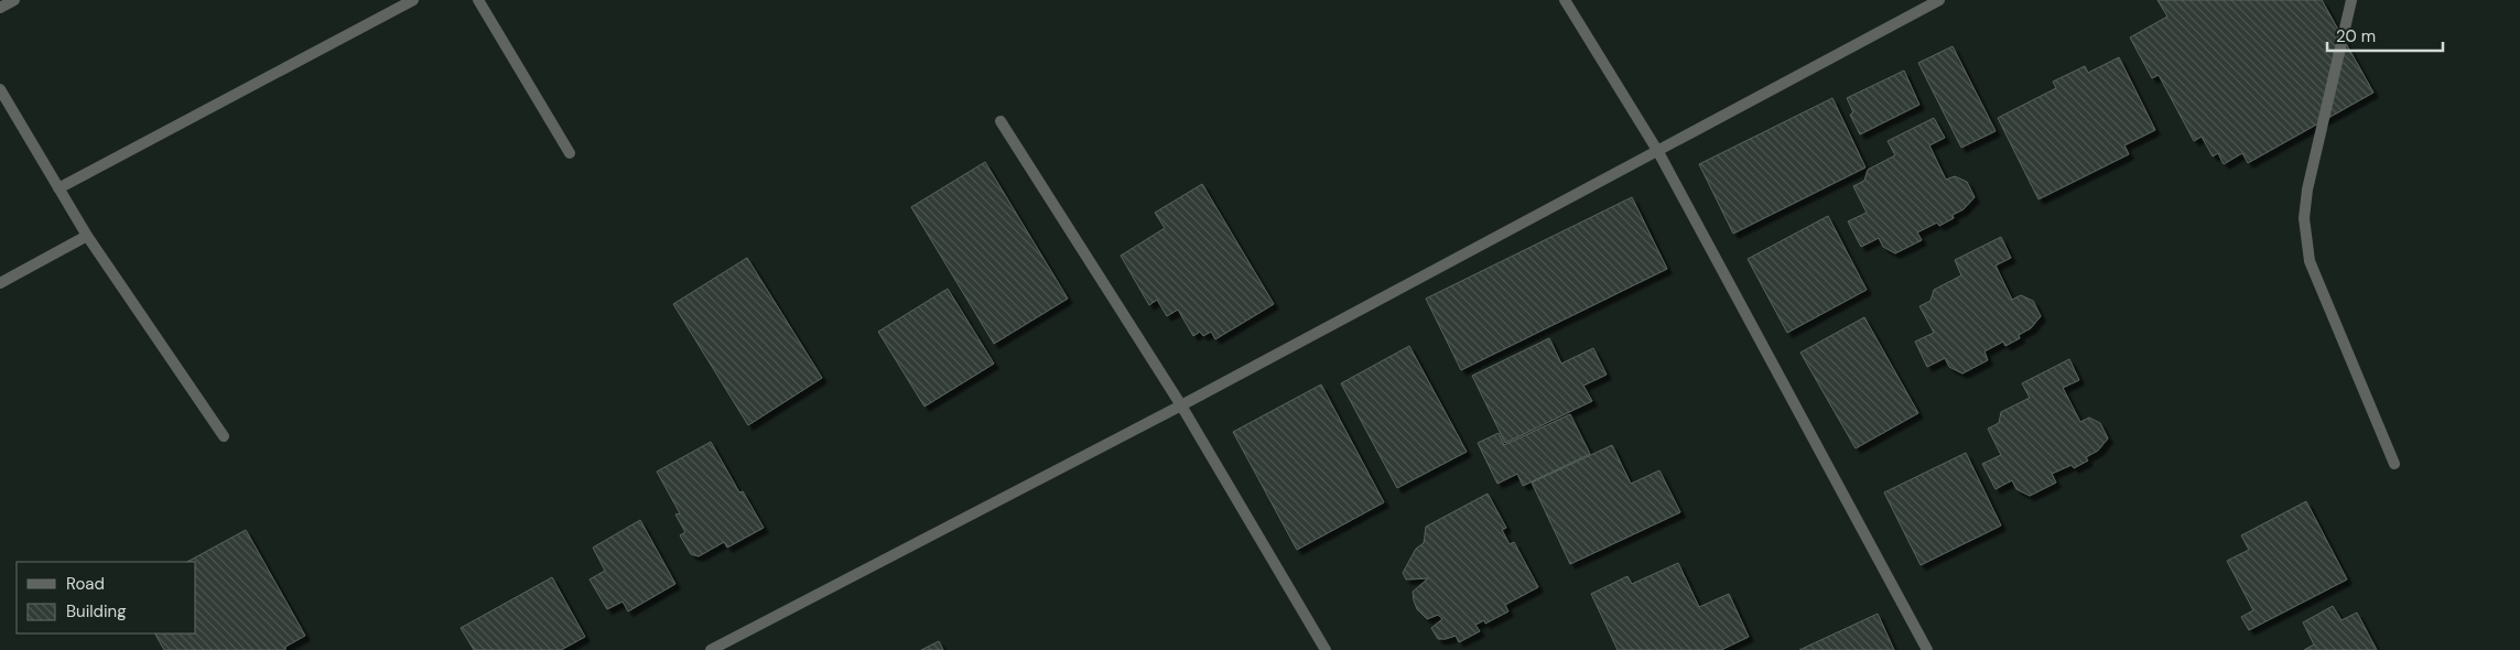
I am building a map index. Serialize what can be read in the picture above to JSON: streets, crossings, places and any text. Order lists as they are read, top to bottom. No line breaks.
{"legend":["Road","Building"],"scale_bar":"20 m"}
